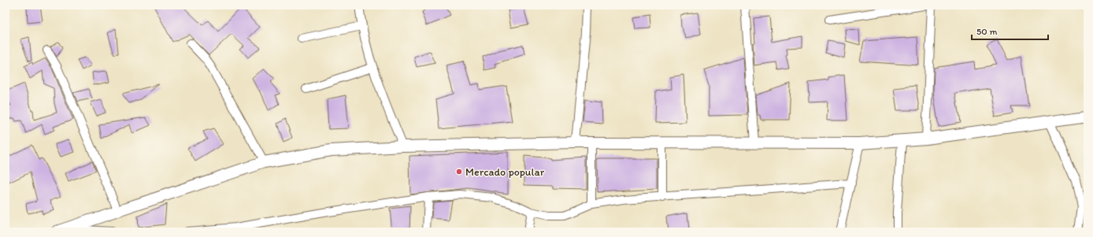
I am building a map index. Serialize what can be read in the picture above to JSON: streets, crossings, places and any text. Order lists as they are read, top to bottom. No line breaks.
{"places":["Mercado popular"],"scale_bar":"50 m"}
